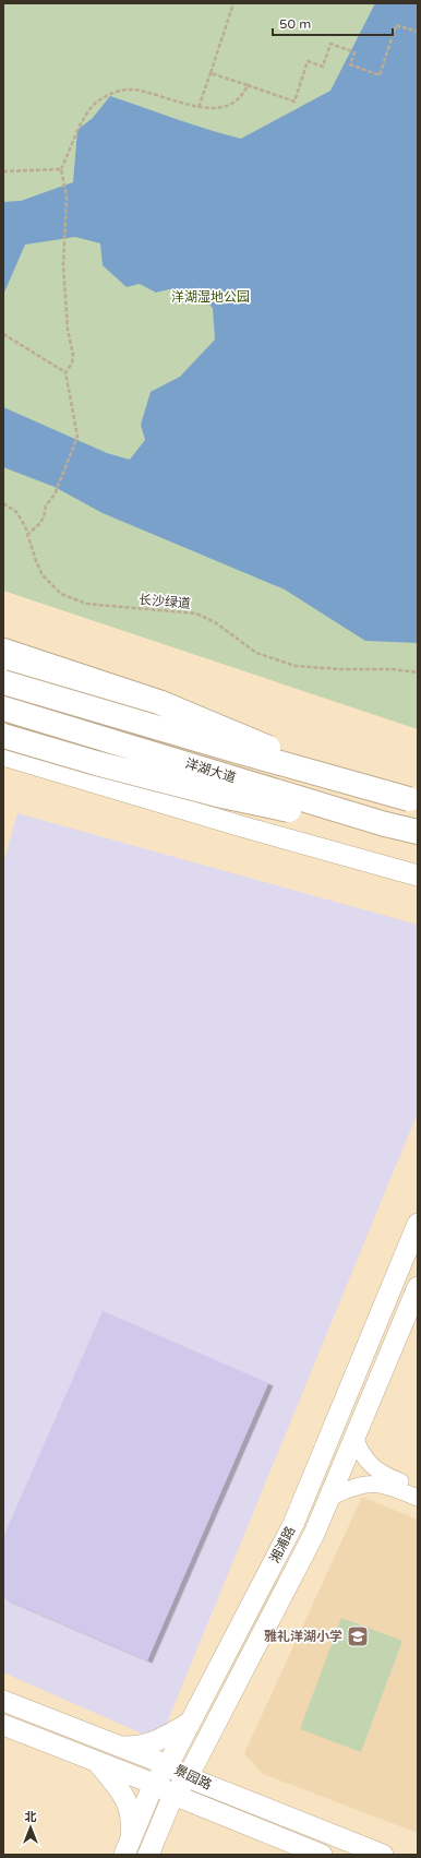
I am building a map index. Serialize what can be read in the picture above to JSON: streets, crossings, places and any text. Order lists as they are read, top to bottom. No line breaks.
{"streets":{"highway":["洋湖大道"],"main road":["湘浦路","景园路"],"path":["长沙绿道"]},"crossings":[["湘浦路","景园路"]],"parks":["洋湖湿地公园"],"places":{"school or university":["雅礼洋湖小学"]},"scale_bar":"50 m","north":"top"}
